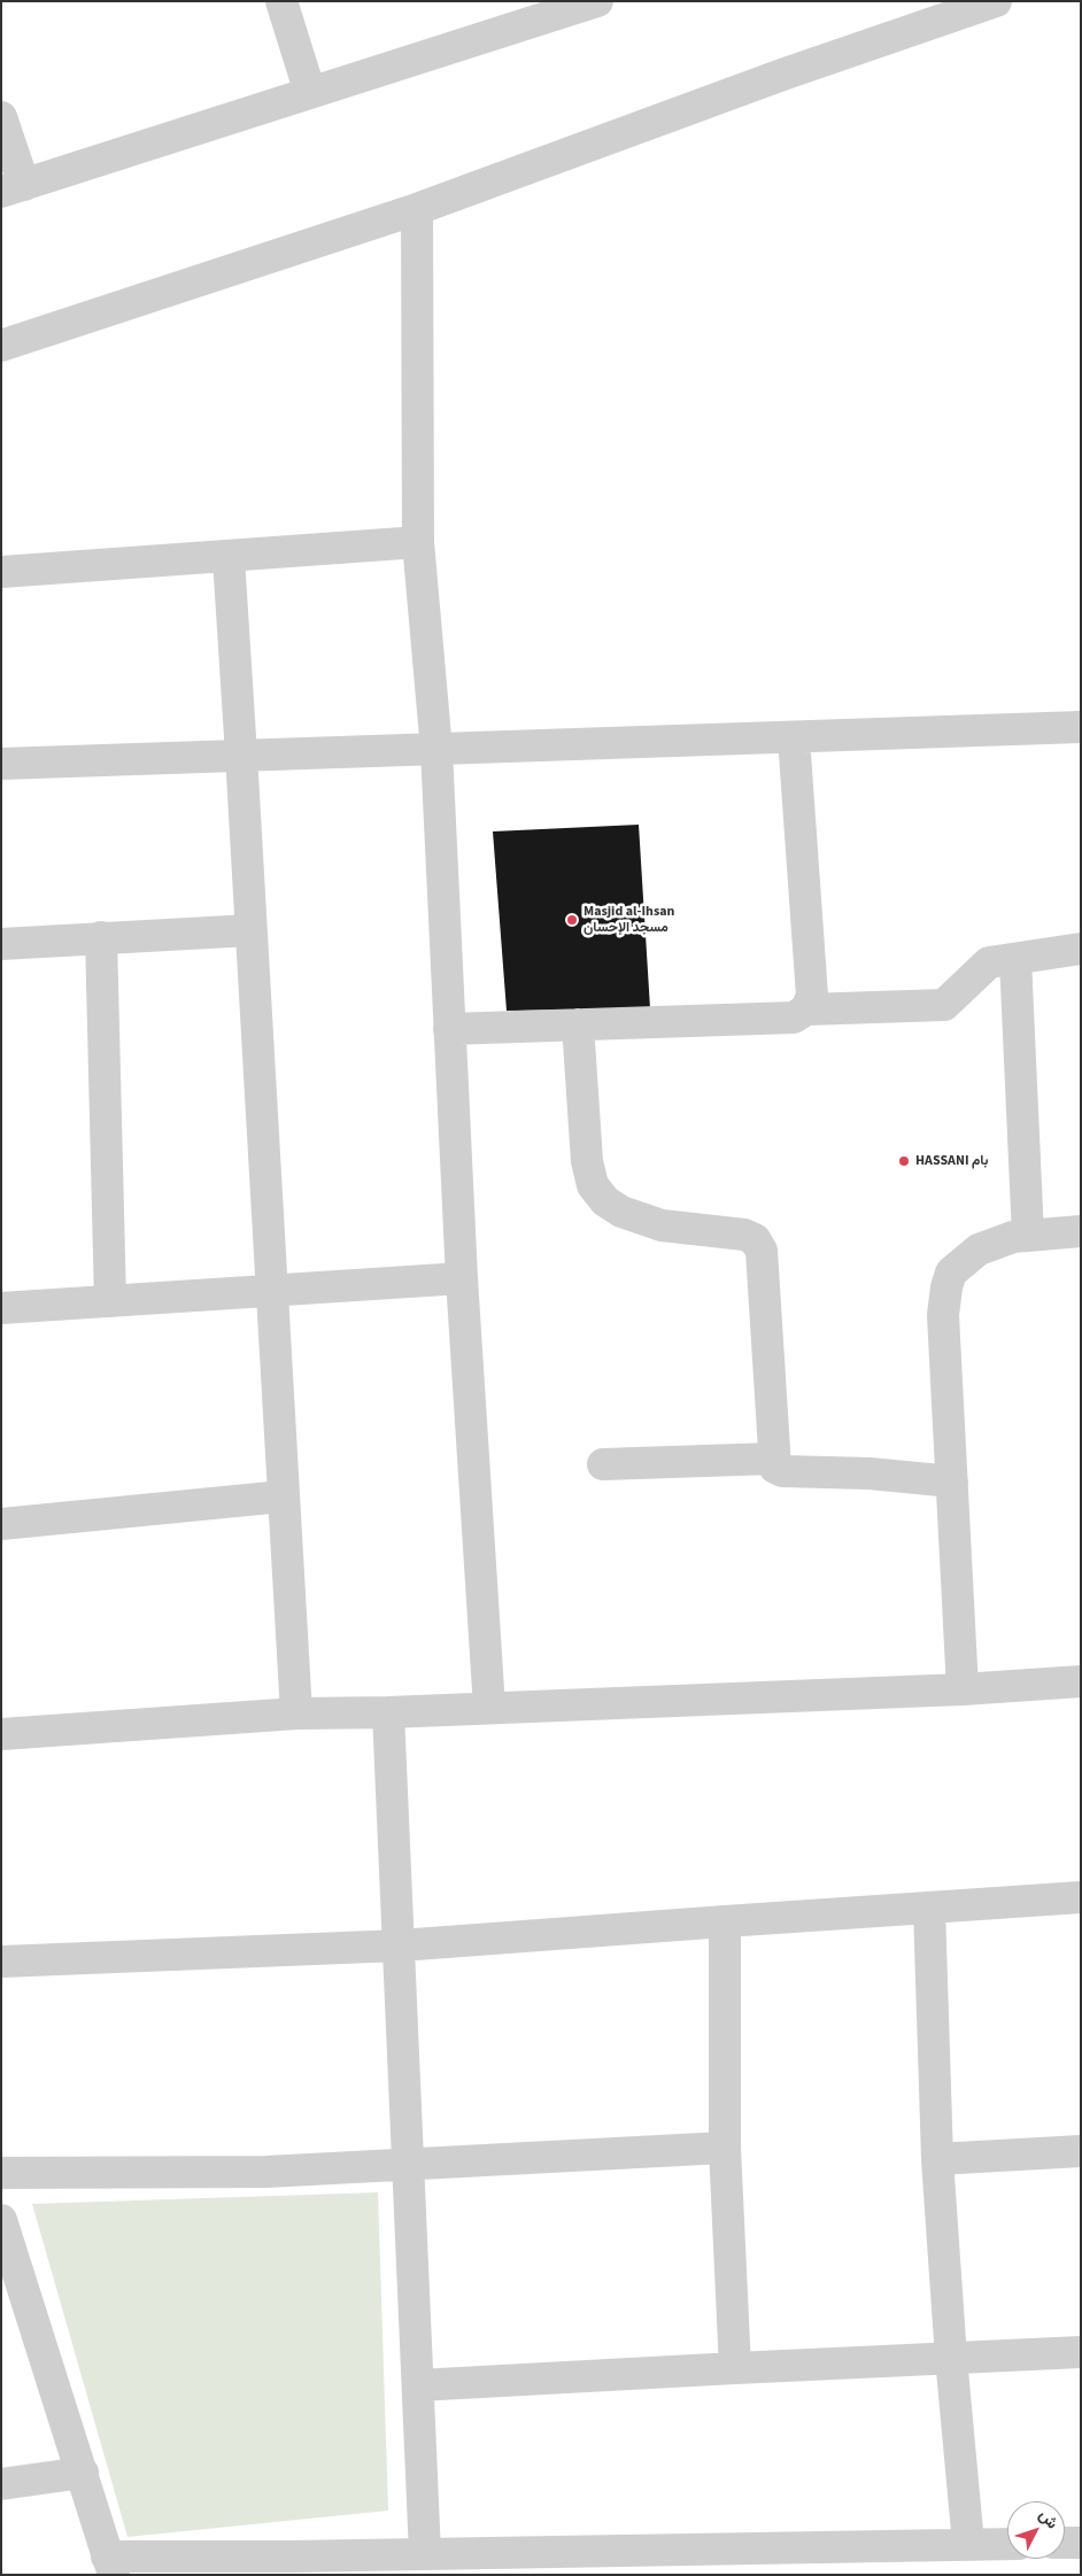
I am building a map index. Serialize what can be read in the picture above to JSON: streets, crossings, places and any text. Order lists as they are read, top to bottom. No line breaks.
{"places":["Masjid al-Ihsan مسجد الإحسان","HASSANI بام"],"north":"top right"}
